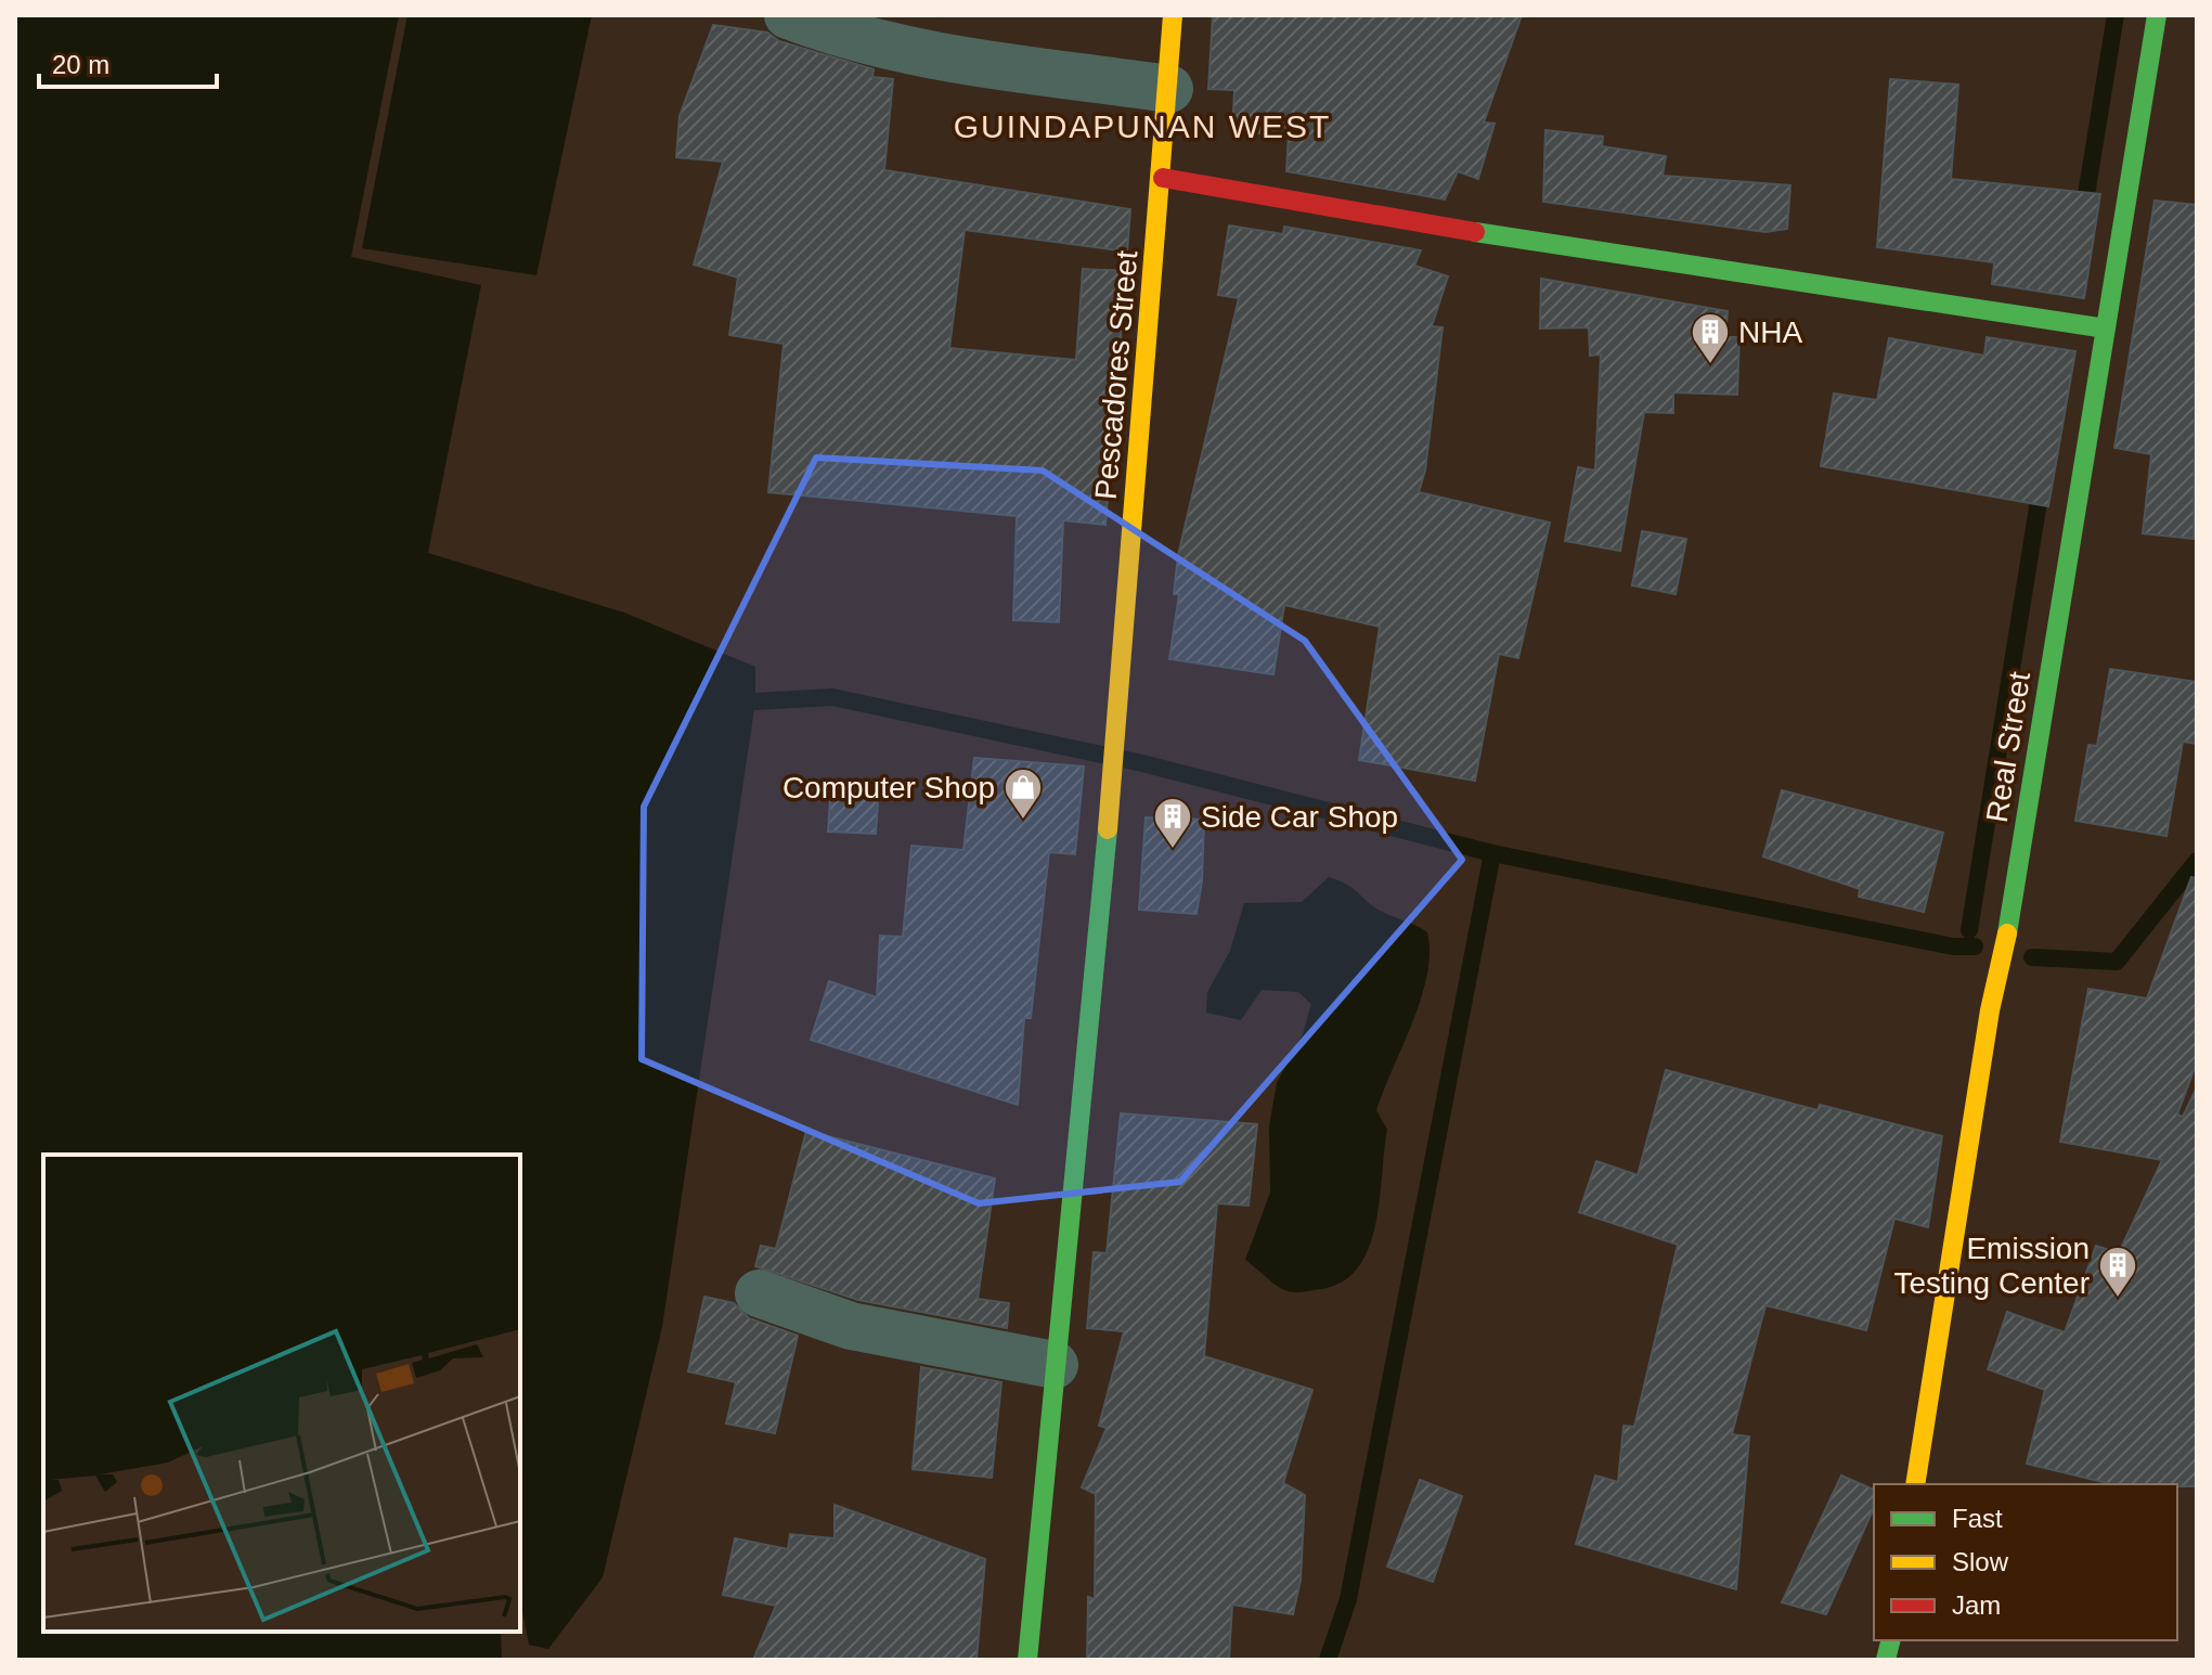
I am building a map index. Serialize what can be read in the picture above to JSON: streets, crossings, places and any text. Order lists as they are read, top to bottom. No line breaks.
{"streets":{"street":["Pescadores Street","Real Street"]},"districts":["GUINDAPUNAN WEST"],"places":{"building":["NHA","Side Car Shop","Emission Testing Center"],"shop":["Computer Shop"]},"legend":["Fast","Slow","Jam"],"scale_bar":"20 m"}
